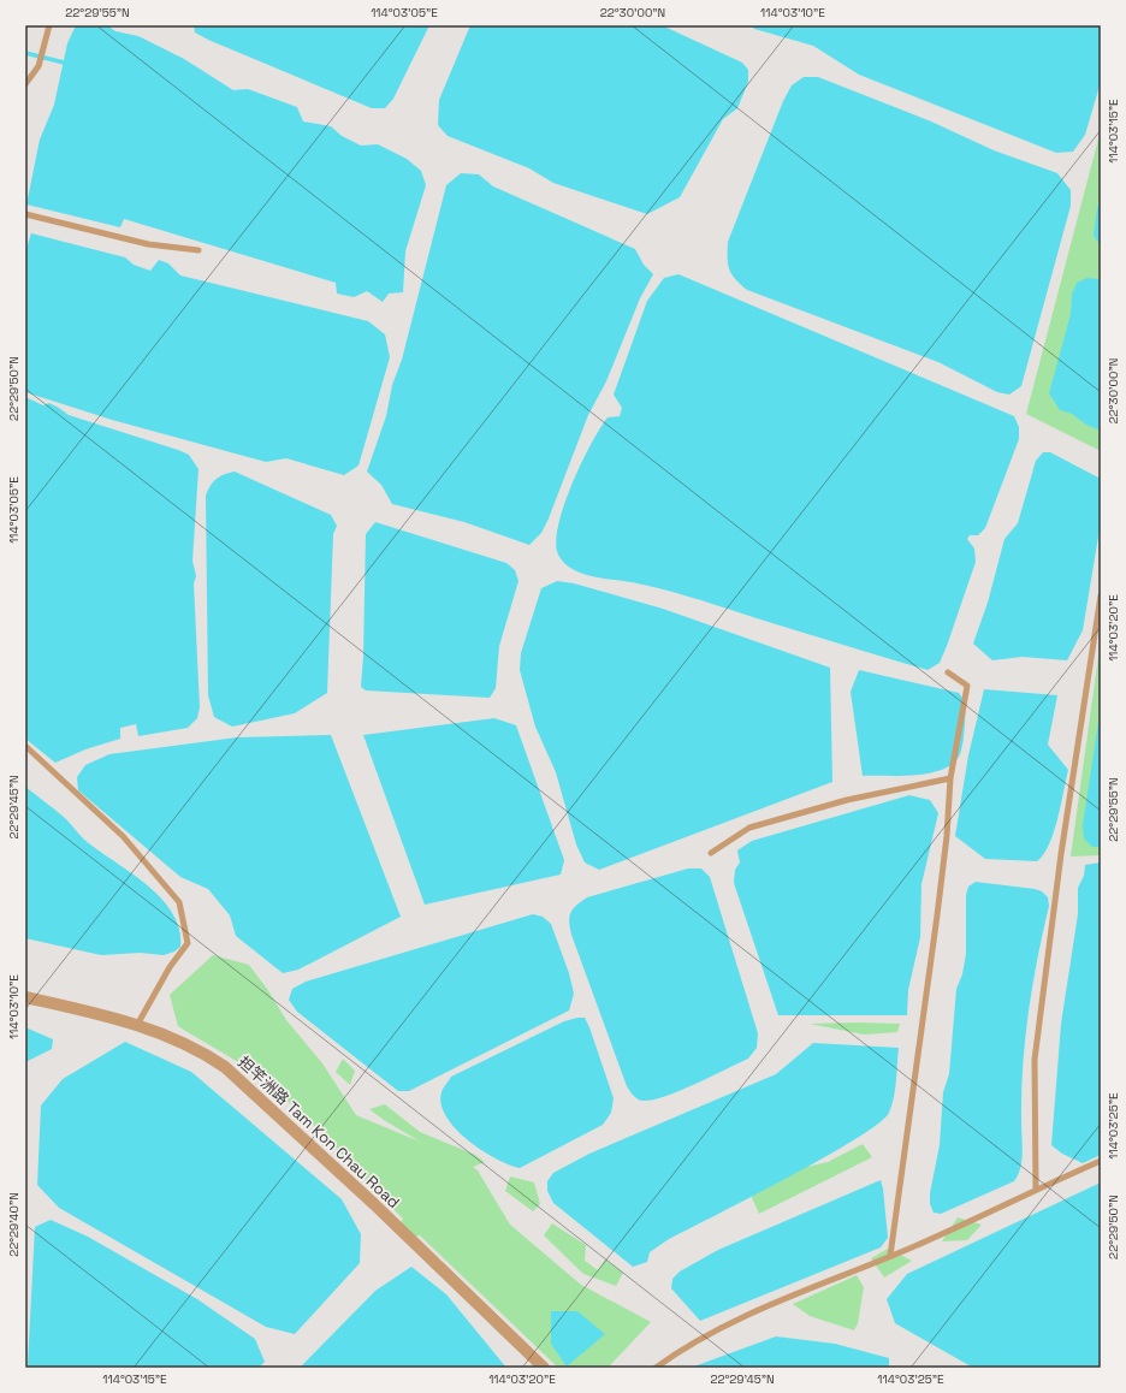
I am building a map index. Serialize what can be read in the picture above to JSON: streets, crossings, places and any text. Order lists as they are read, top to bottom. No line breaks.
{"streets":{"street":["担竿洲路 Tam Kon Chau Road"]},"coordinates":["22°29'55\"N","114°03'05\"E","22°30'00\"N","114°03'10\"E","114°03'15\"E","22°29'50\"N","114°03'20\"E","22°29'45\"N","114°03'25\"E","22°29'40\"N"]}
